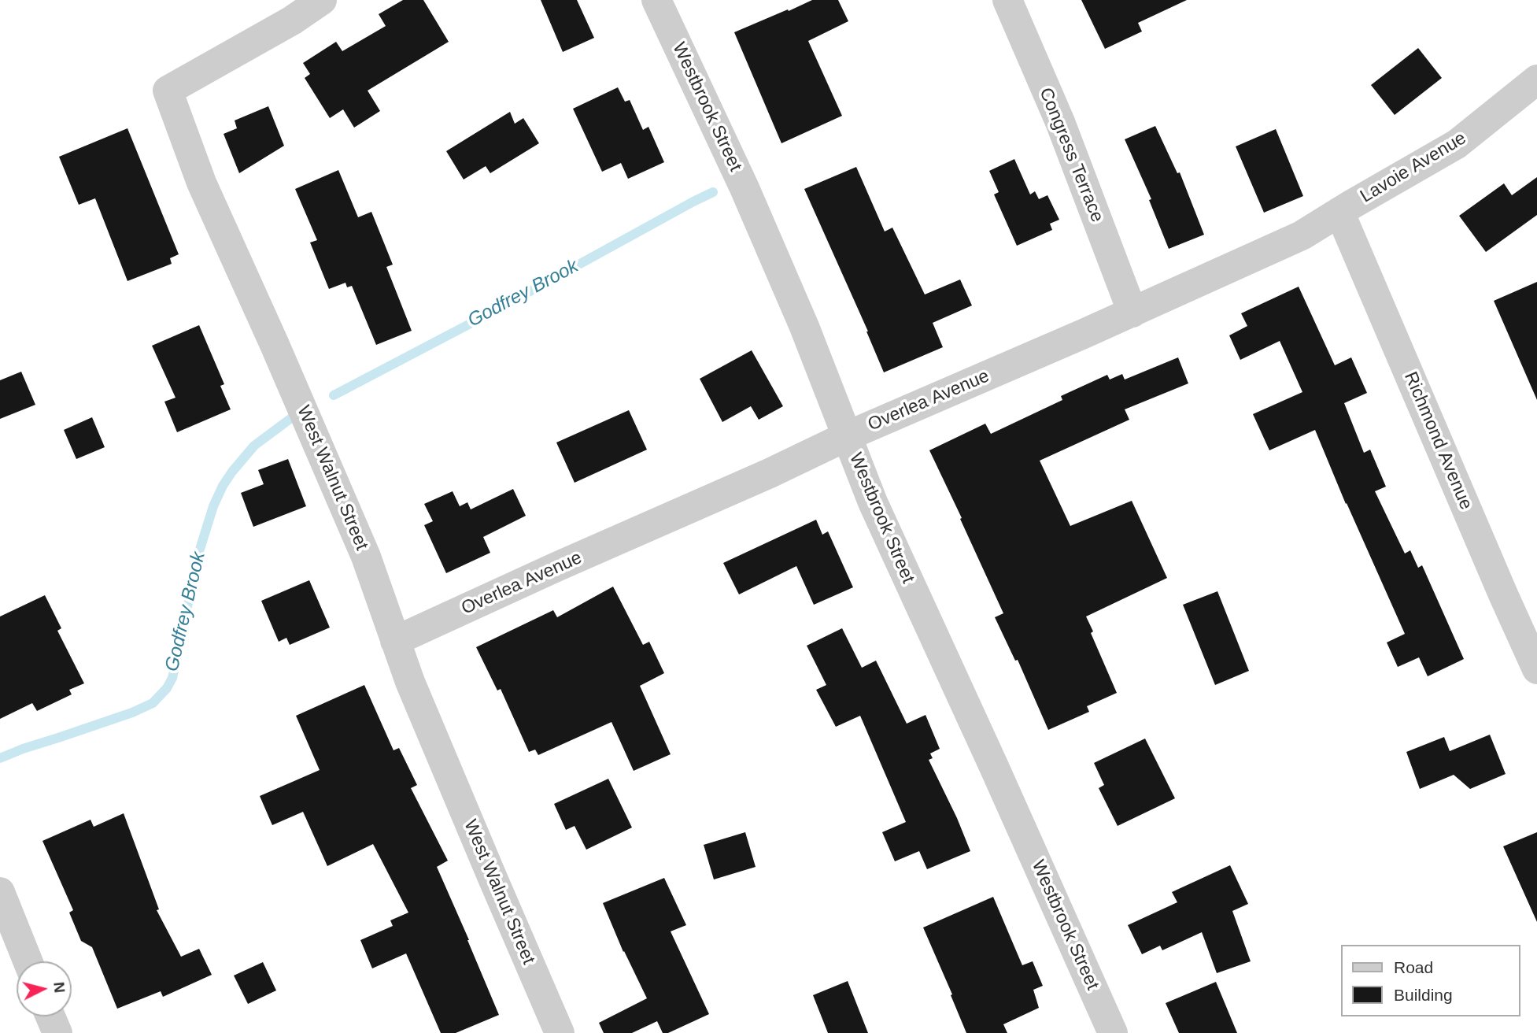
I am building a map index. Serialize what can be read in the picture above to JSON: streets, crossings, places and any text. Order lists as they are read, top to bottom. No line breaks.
{"streets":{"street":["Westbrook Street","Congress Terrace","Lavoie Avenue","Overlea Avenue","Richmond Avenue","West Walnut Street"]},"crossings":[["Westbrook Street","Overlea Avenue"],["Congress Terrace","Overlea Avenue"],["Lavoie Avenue","Overlea Avenue"],["Lavoie Avenue","Richmond Avenue"],["Overlea Avenue","Richmond Avenue"],["Overlea Avenue","West Walnut Street"]],"water":["Godfrey Brook"],"legend":["Road","Building"],"north":"right"}
